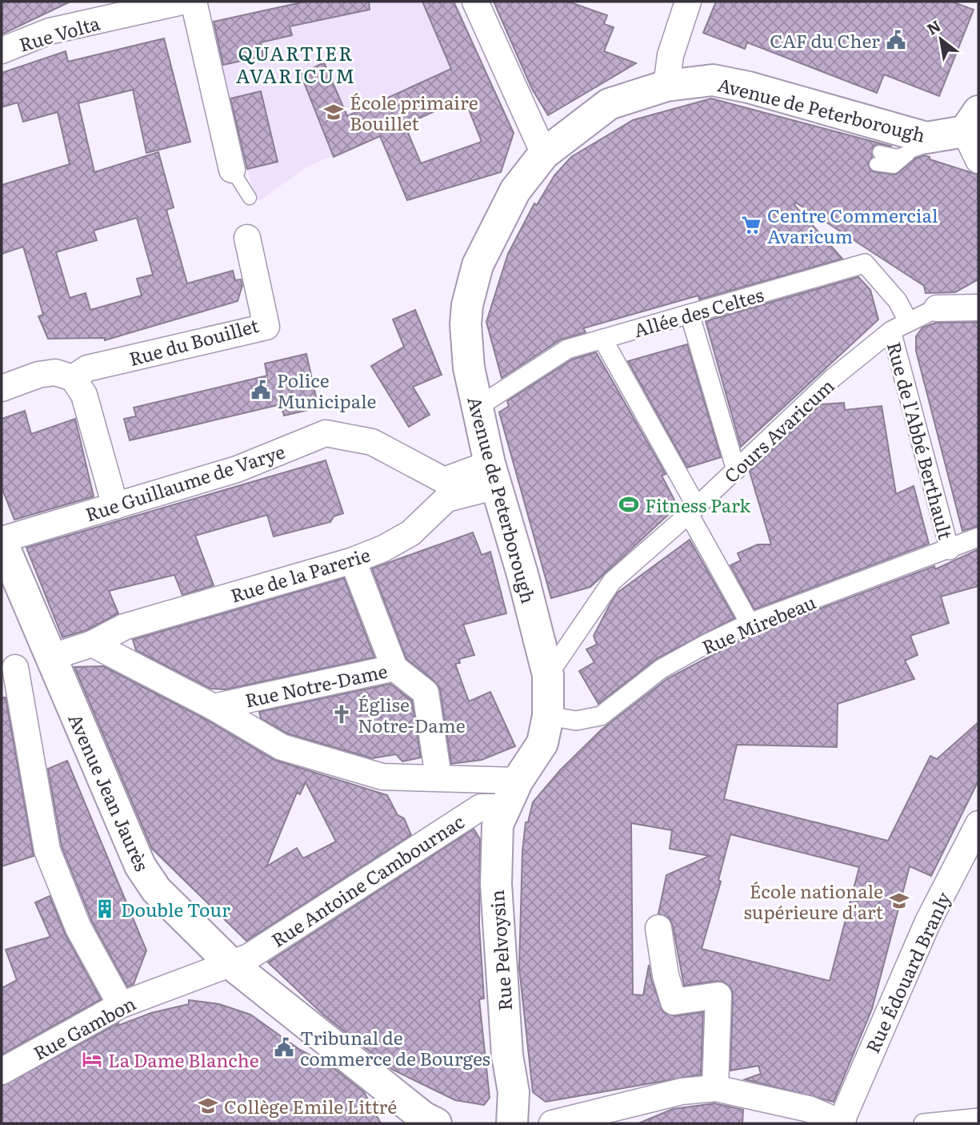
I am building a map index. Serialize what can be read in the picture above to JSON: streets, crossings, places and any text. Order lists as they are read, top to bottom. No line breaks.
{"streets":{"street":["Rue Volta","Avenue de Peterborough","Allée des Celtes","Rue du Bouillet","Cours Avaricum","Rue de l'Abbé Berthault","Rue Guillaume de Varye","Rue de la Parerie","Rue Mirebeau","Rue Notre-Dame","Avenue Jean Jaurès","Rue Antoine Cambournac","Rue Pelvoysin","Rue Édouard Branly","Rue Gambon"]},"crossings":[["Avenue de Peterborough","Allée des Celtes"],["Avenue de Peterborough","Cours Avaricum"],["Avenue de Peterborough","Rue Guillaume de Varye"],["Avenue de Peterborough","Rue de la Parerie"],["Allée des Celtes","Cours Avaricum"],["Cours Avaricum","Rue de l'Abbé Berthault"],["Rue de l'Abbé Berthault","Rue Mirebeau"],["Rue Guillaume de Varye","Rue de la Parerie"],["Rue Guillaume de Varye","Avenue Jean Jaurès"],["Rue de la Parerie","Rue Notre-Dame"],["Rue Notre-Dame","Rue Antoine Cambournac"],["Rue Notre-Dame","Rue Pelvoysin"],["Avenue Jean Jaurès","Rue Antoine Cambournac"],["Avenue Jean Jaurès","Rue Gambon"],["Rue Antoine Cambournac","Rue Pelvoysin"],["Rue Antoine Cambournac","Rue Gambon"]],"districts":["QUARTIER AVARICUM"],"places":{"public building":["CAF du Cher","Police Municipale","Tribunal de commerce de Bourges"],"school or university":["École primaire Bouillet","École nationale supérieure d'art","Collège Emile Littré"],"supermarket":["Centre Commercial Avaricum"],"sports":["Fitness Park"],"church":["Église Notre-Dame"],"building":["Double Tour"],"hotel":["La Dame Blanche"]},"north":"top left"}
